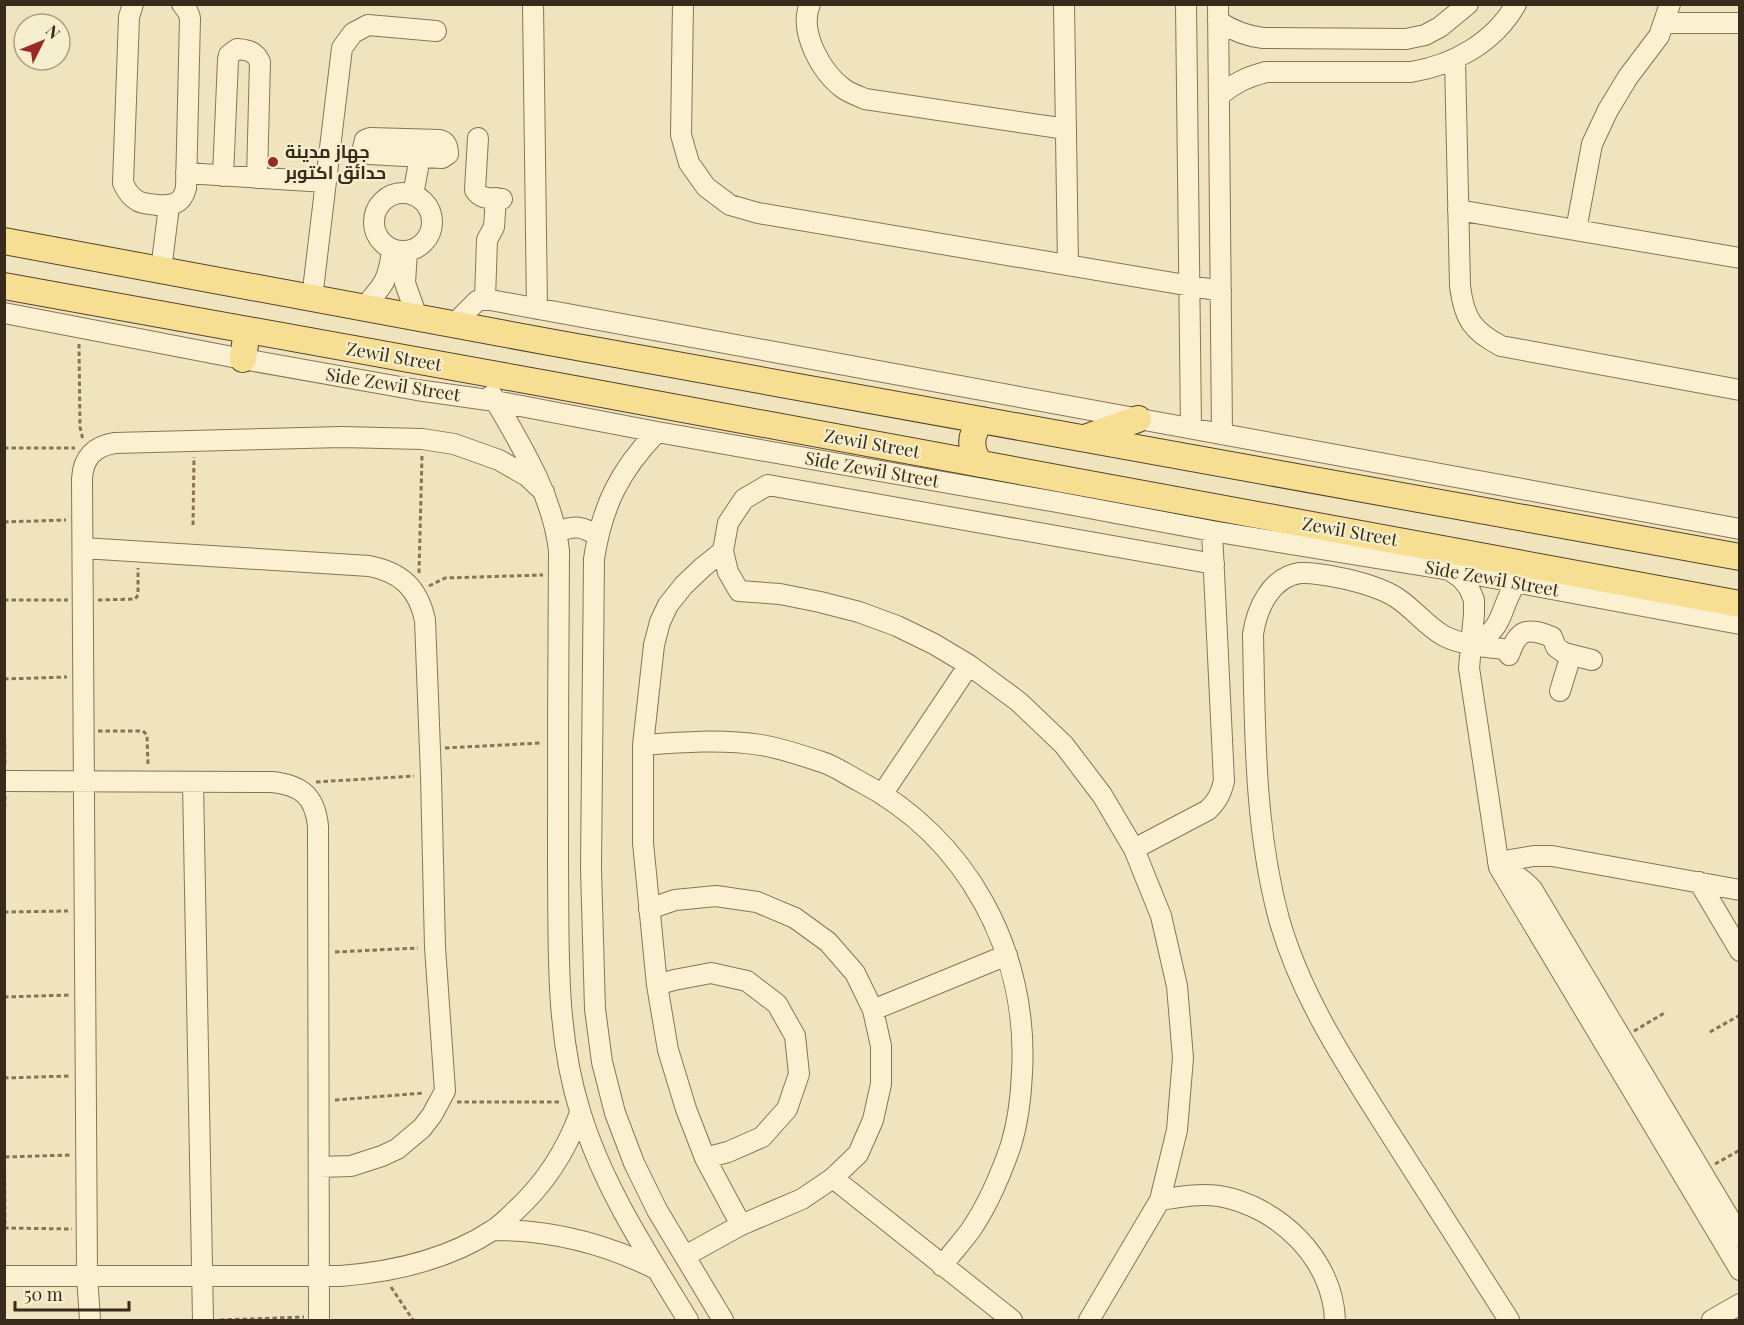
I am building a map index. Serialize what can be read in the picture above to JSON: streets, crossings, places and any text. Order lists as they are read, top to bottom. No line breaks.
{"streets":{"main road":["Zewil Street"],"street":["Side Zewil Street"]},"crossings":[["Zewil Street","Side Zewil Street"]],"places":["جهاز مدينة حدائق اكتوبر"],"scale_bar":"50 m","north":"top right"}
